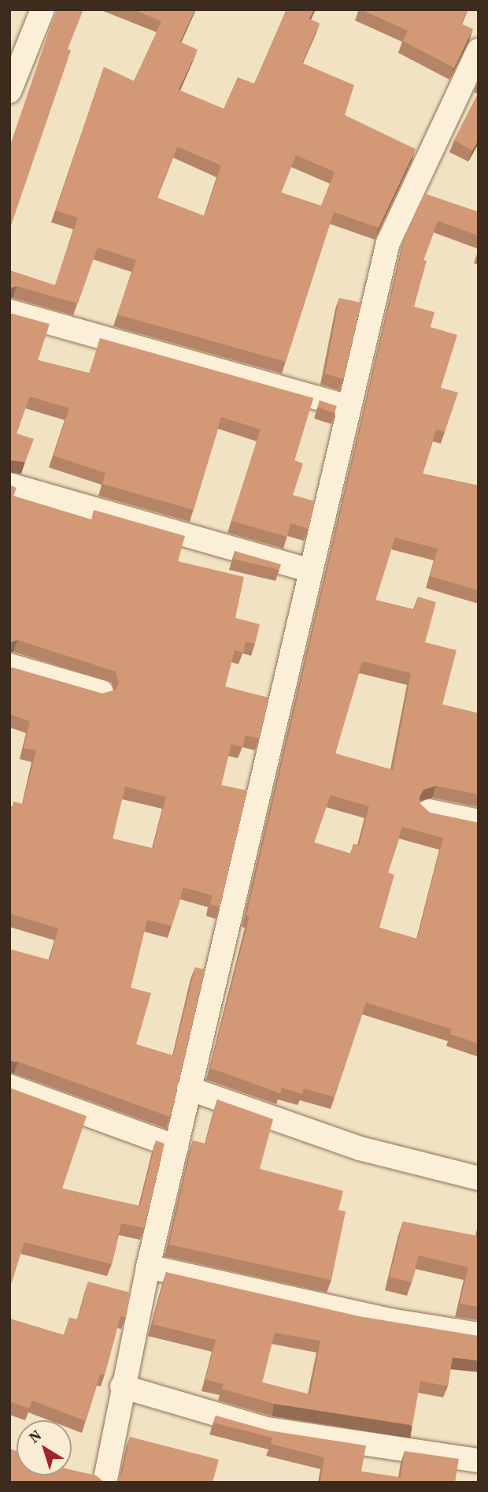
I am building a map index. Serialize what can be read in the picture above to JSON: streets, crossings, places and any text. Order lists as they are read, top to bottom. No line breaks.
{"north":"top left"}
